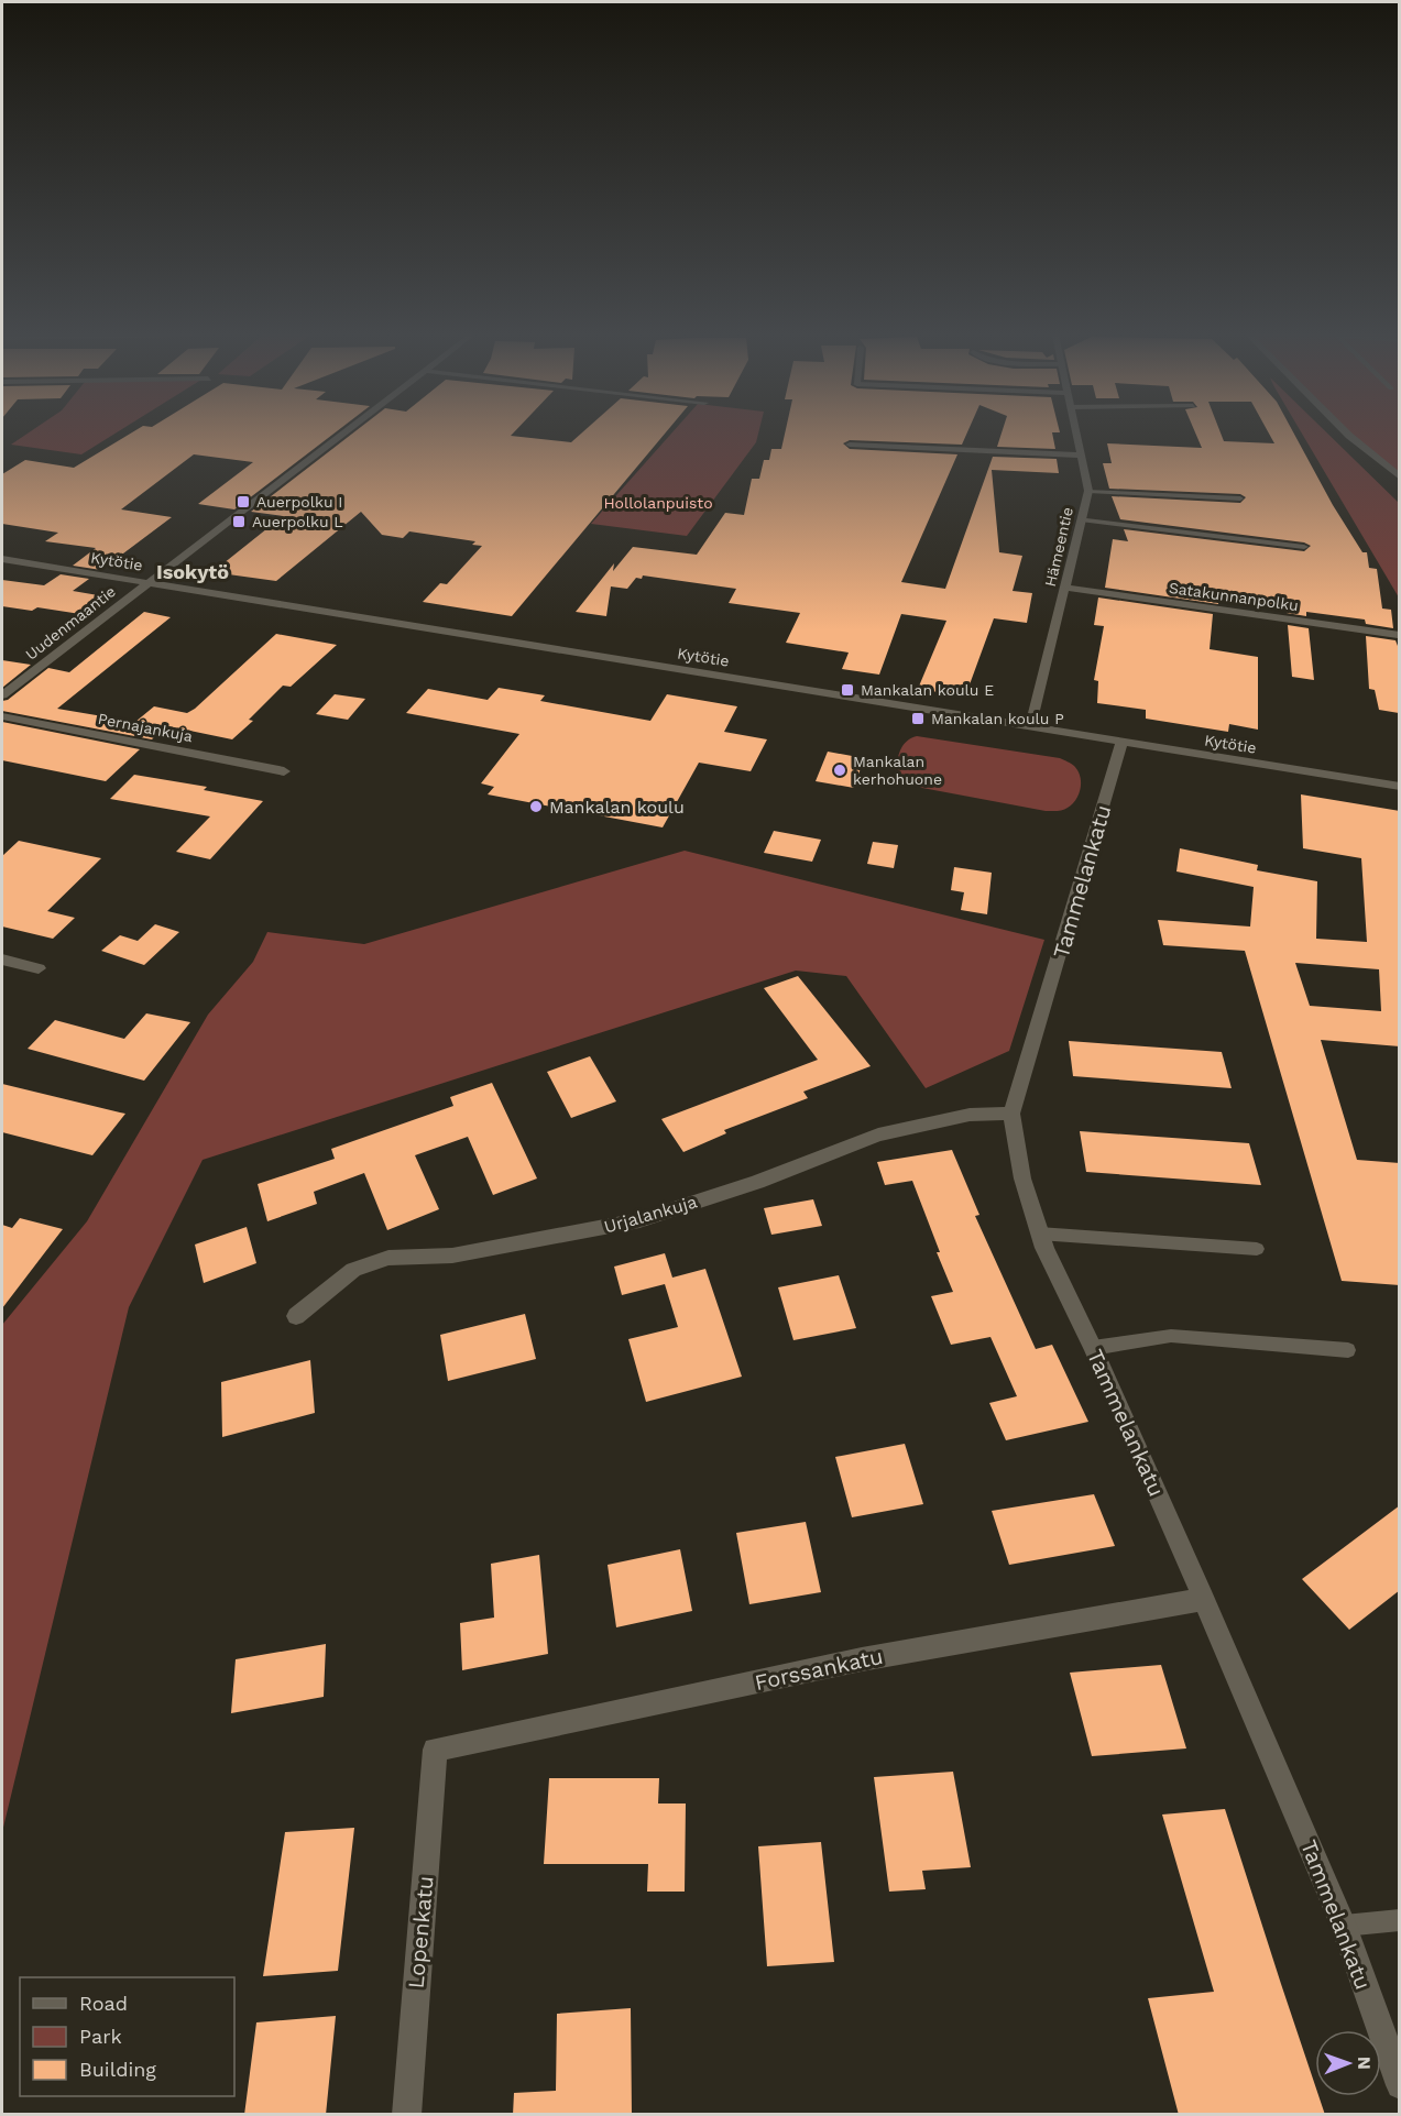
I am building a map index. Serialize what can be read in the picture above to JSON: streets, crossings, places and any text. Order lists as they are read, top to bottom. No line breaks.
{"streets":{"street":["Hämeentie","Kytötie","Satakunnanpolku","Uudenmaantie","Pernajankuja","Tammelankatu","Urjalankuja","Forssankatu","Lopenkatu"]},"crossings":[["Hämeentie","Kytötie"],["Hämeentie","Satakunnanpolku"],["Kytötie","Uudenmaantie"],["Kytötie","Tammelankatu"],["Tammelankatu","Urjalankuja"],["Tammelankatu","Forssankatu"],["Forssankatu","Lopenkatu"]],"districts":["Isokytö"],"parks":["Hollolanpuisto"],"places":{"transit":["Auerpolku I","Auerpolku L","Mankalan koulu E","Mankalan koulu P"],"other":["Mankalan kerhohuone","Mankalan koulu"]},"legend":["Road","Park","Building"],"north":"right"}
